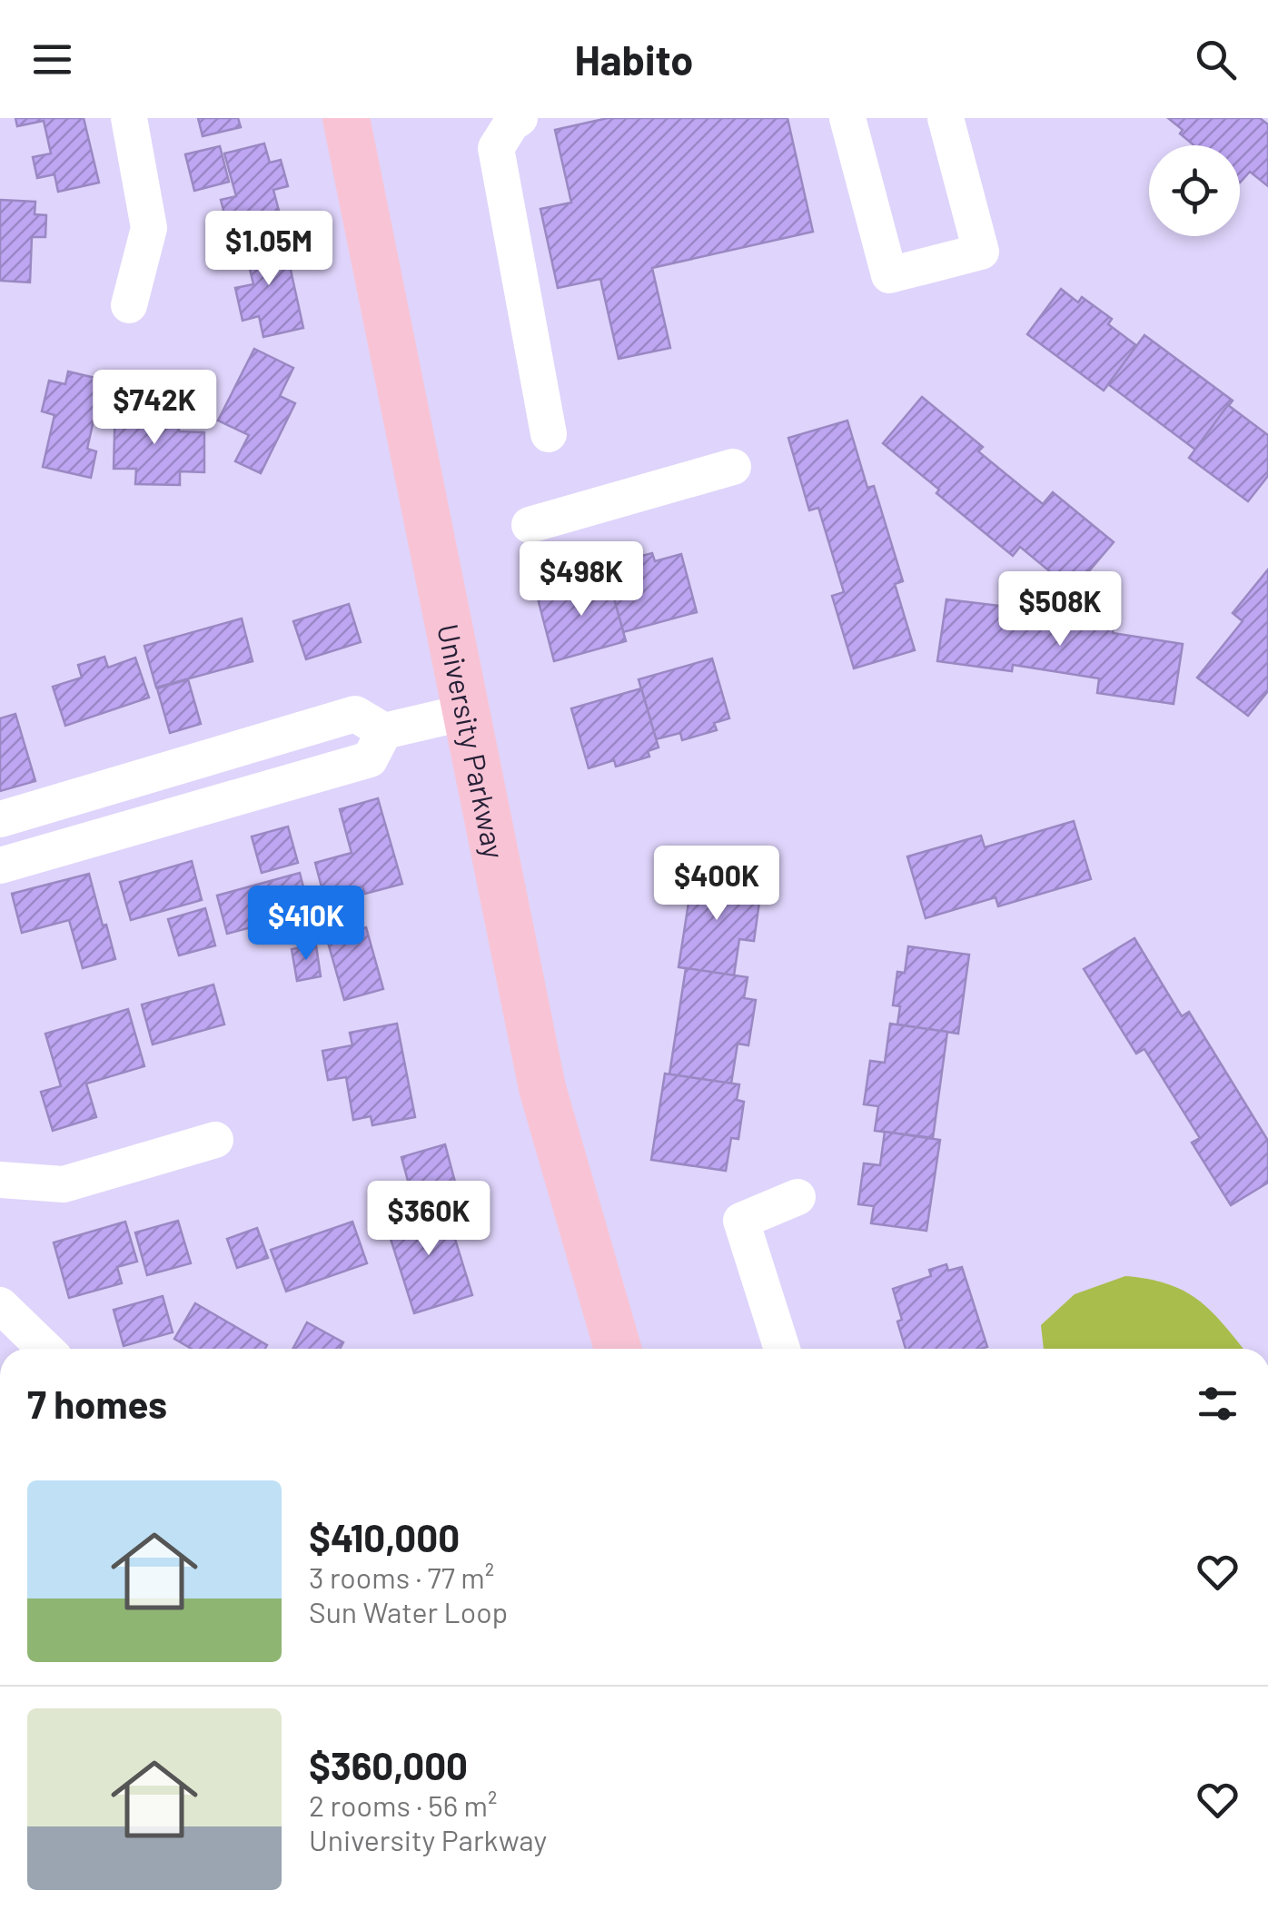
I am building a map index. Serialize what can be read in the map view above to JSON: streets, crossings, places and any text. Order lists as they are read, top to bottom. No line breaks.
{"streets":{"main road":["University Parkway"]},"page":{"header":"Habito","price":["$1.05M","$742K","$498K","$508K","$400K","$410K","$360K"],"heading":"7 homes","list":[{"name":"$410,000","note":"3 rooms · 77 m² · Sun Water Loop"},{"name":"$360,000","note":"2 rooms · 56 m² · University Parkway"}]}}
